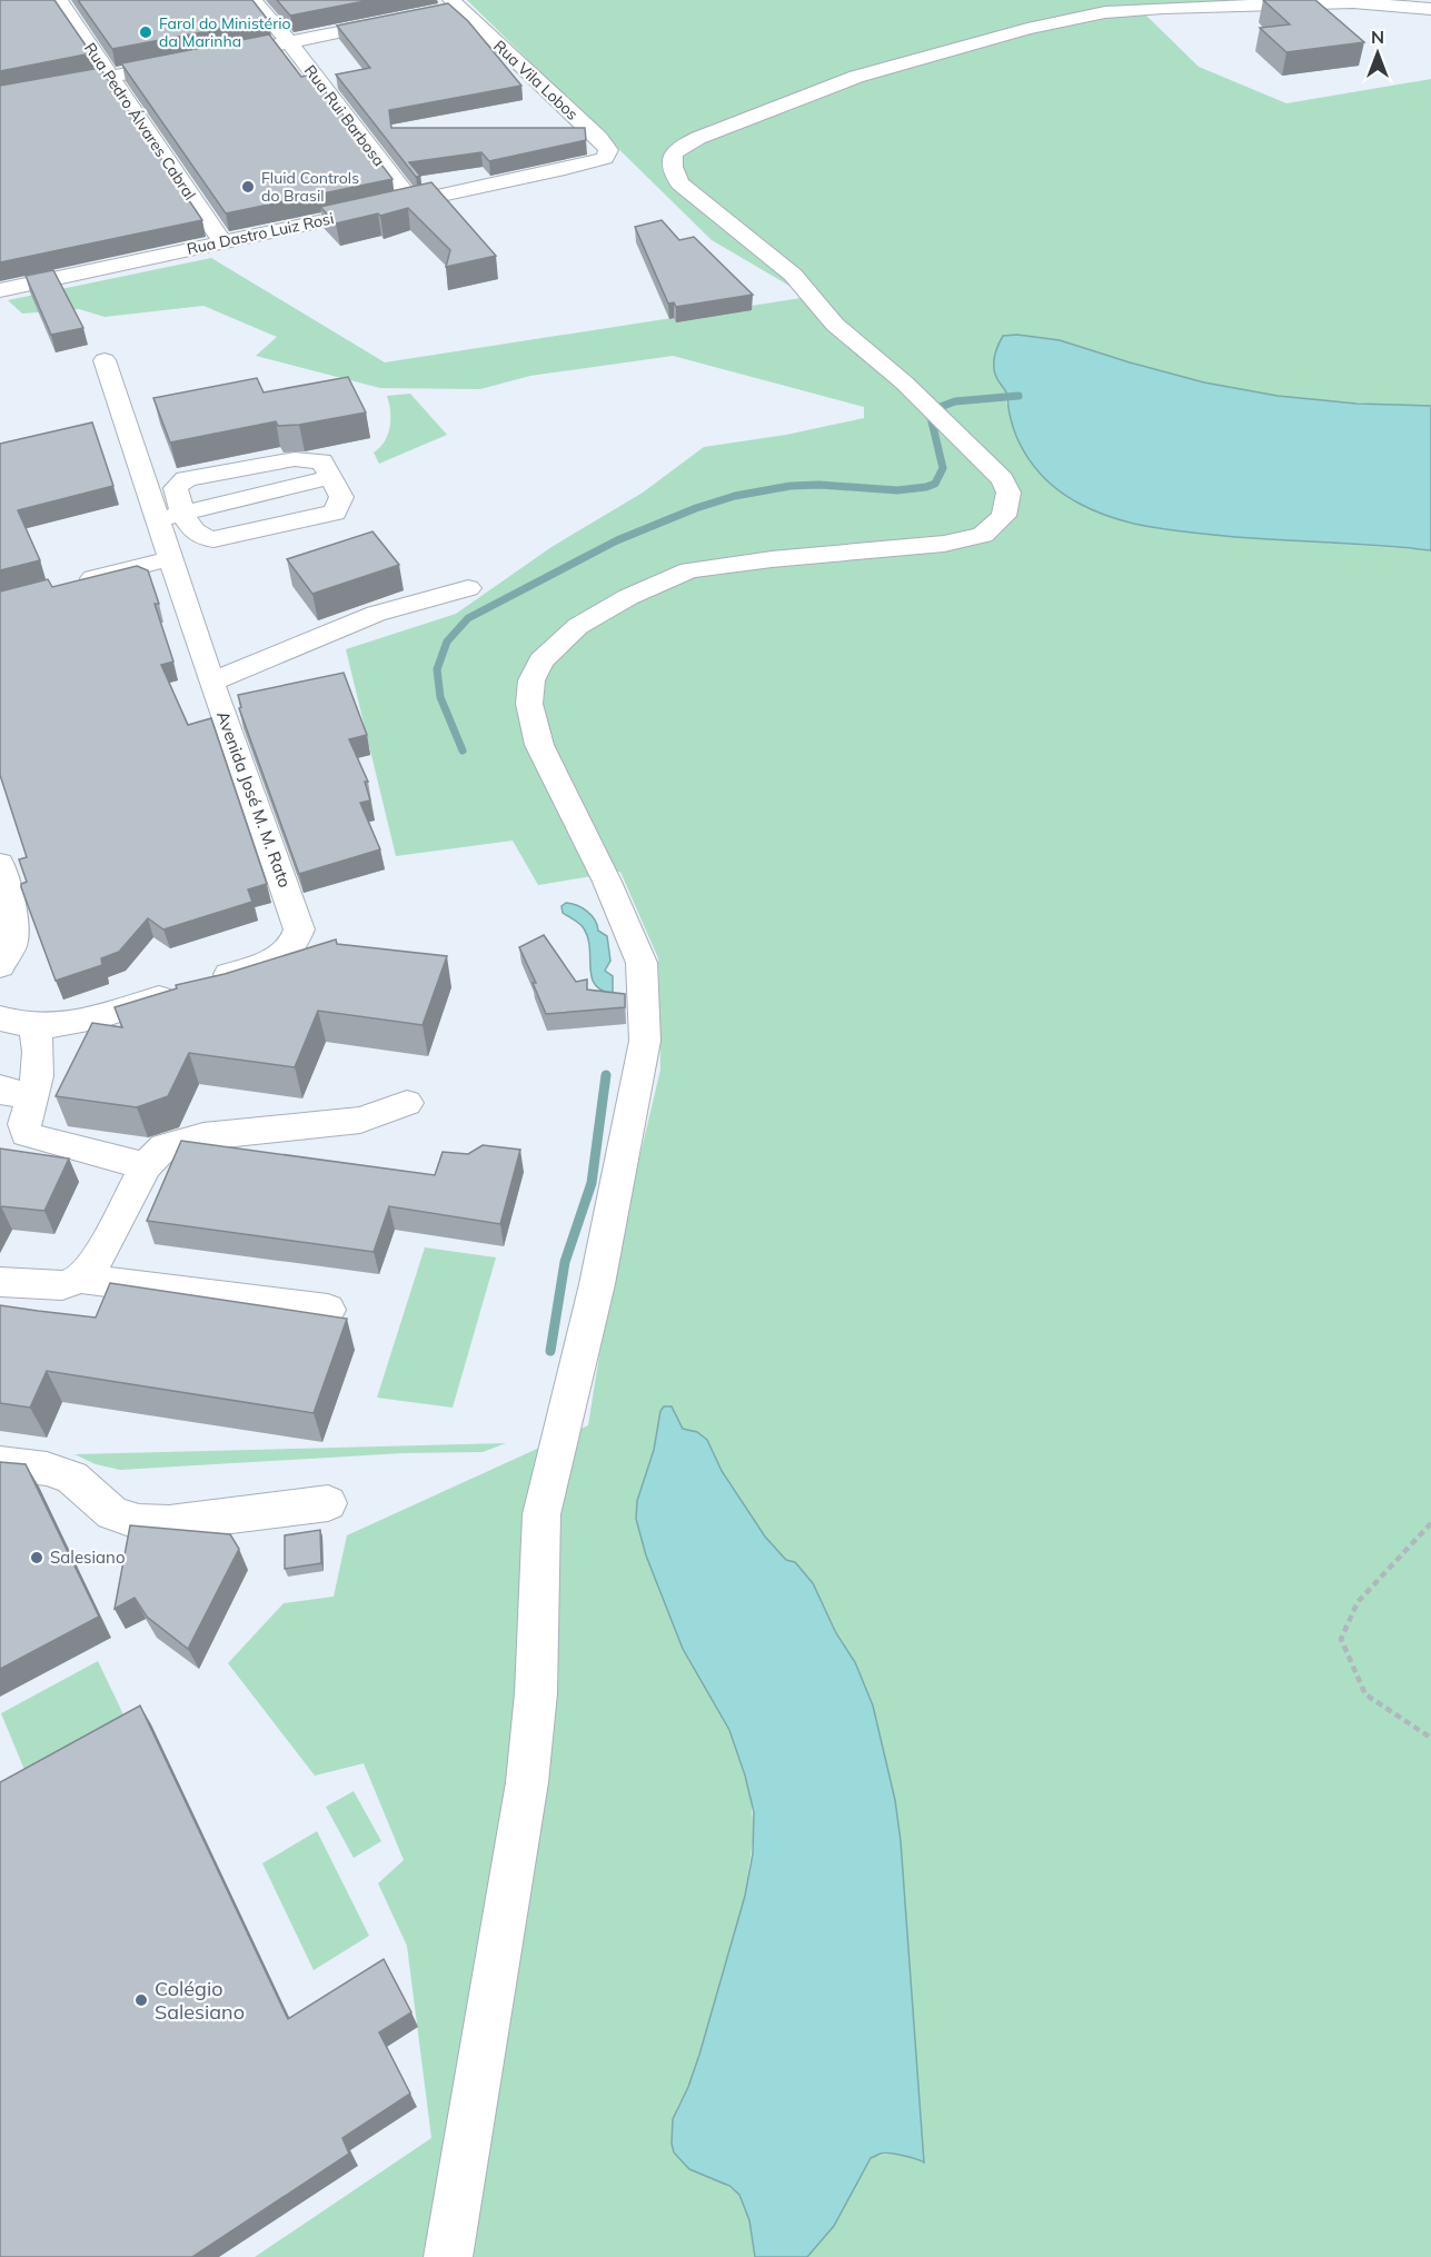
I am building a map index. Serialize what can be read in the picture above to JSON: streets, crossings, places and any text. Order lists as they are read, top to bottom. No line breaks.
{"streets":{"street":["Rua Vila Lobos","Rua Rui Barbosa","Rua Pedro Álvares Cabral","Rua Dastro Luiz Rosi","Avenida José M. M. Rato"]},"crossings":[["Rua Vila Lobos","Rua Dastro Luiz Rosi"],["Rua Rui Barbosa","Rua Dastro Luiz Rosi"],["Rua Pedro Álvares Cabral","Rua Dastro Luiz Rosi"]],"places":["Farol do Ministério da Marinha","Fluid Controls do Brasil","Salesiano","Colégio Salesiano"],"north":"top"}
